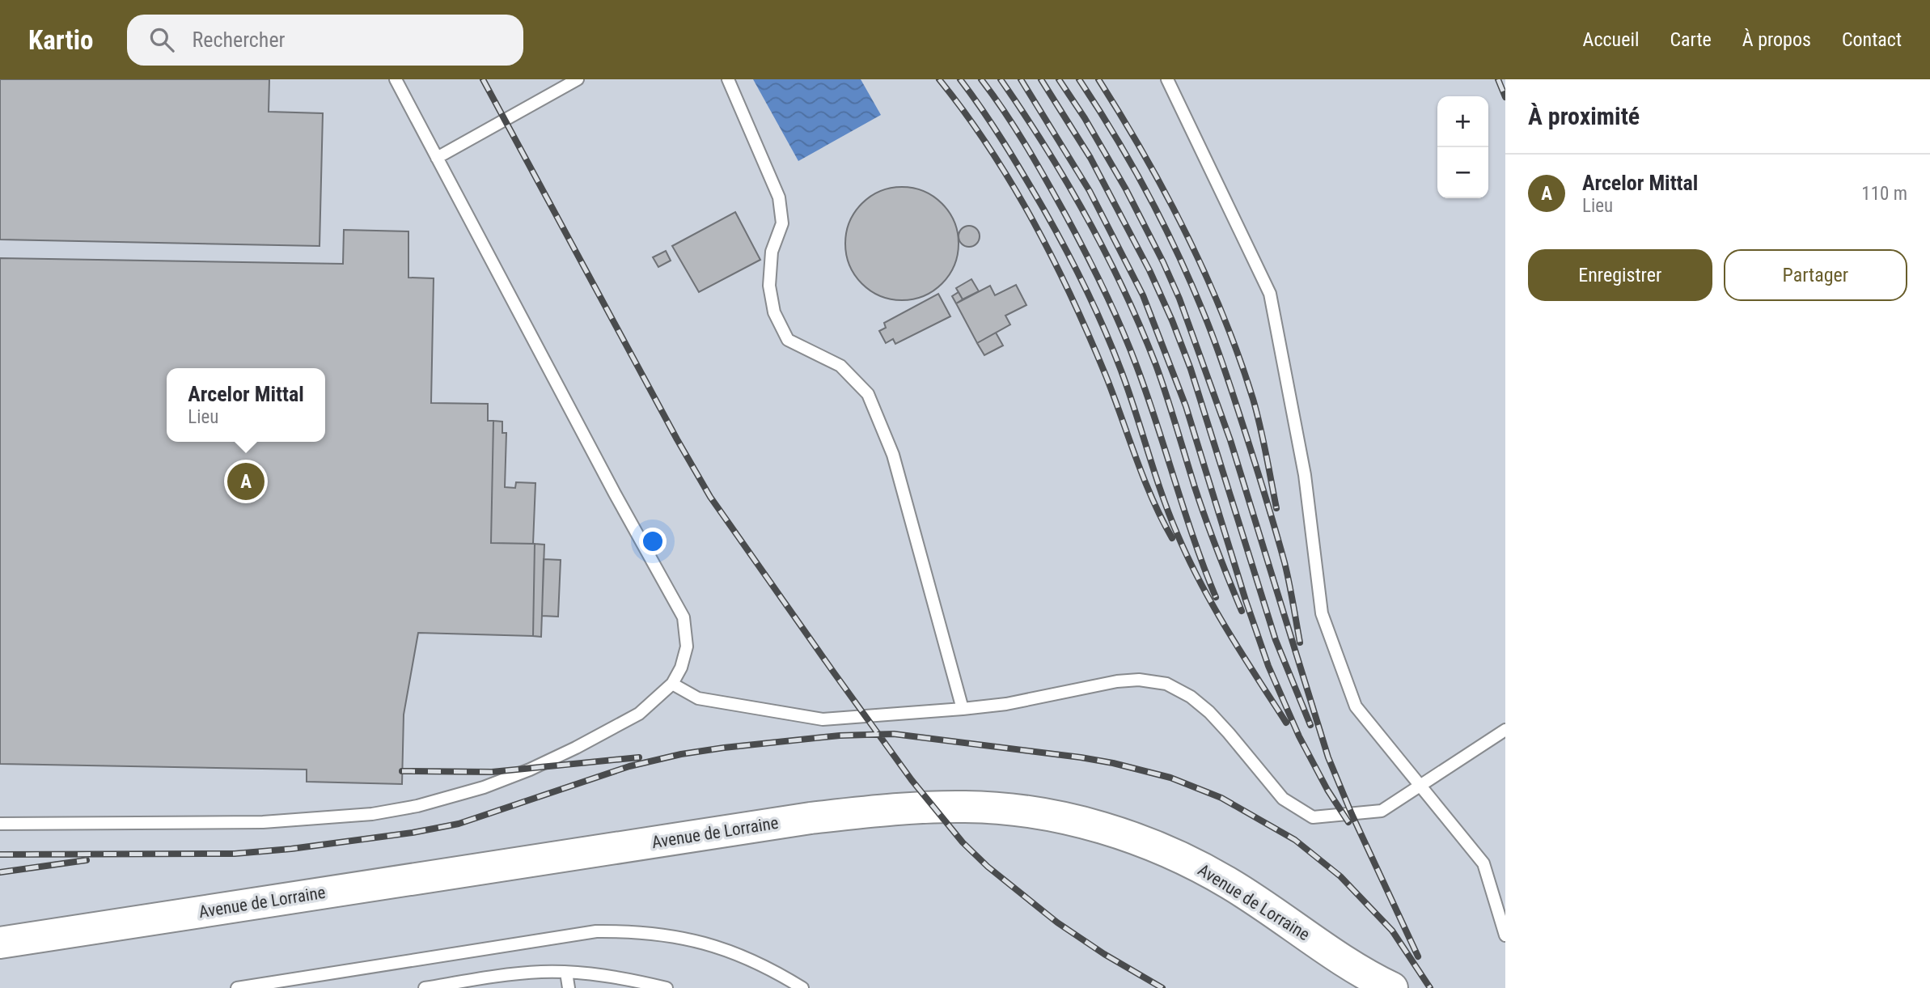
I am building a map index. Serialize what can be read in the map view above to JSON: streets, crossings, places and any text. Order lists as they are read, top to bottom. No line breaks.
{"streets":{"main road":["Avenue de Lorraine"]},"page":{"header":"Kartio","search":"Rechercher","nav":["Accueil","Carte","À propos","Contact"],"heading":"À proximité","map_buttons":["+","−"],"list":[{"mark":"A","name":"Arcelor Mittal","note":"Lieu","value":"110 m"}],"buttons":["Enregistrer","Partager"],"popup":["Arcelor Mittal","Lieu"],"pins":"A"}}
